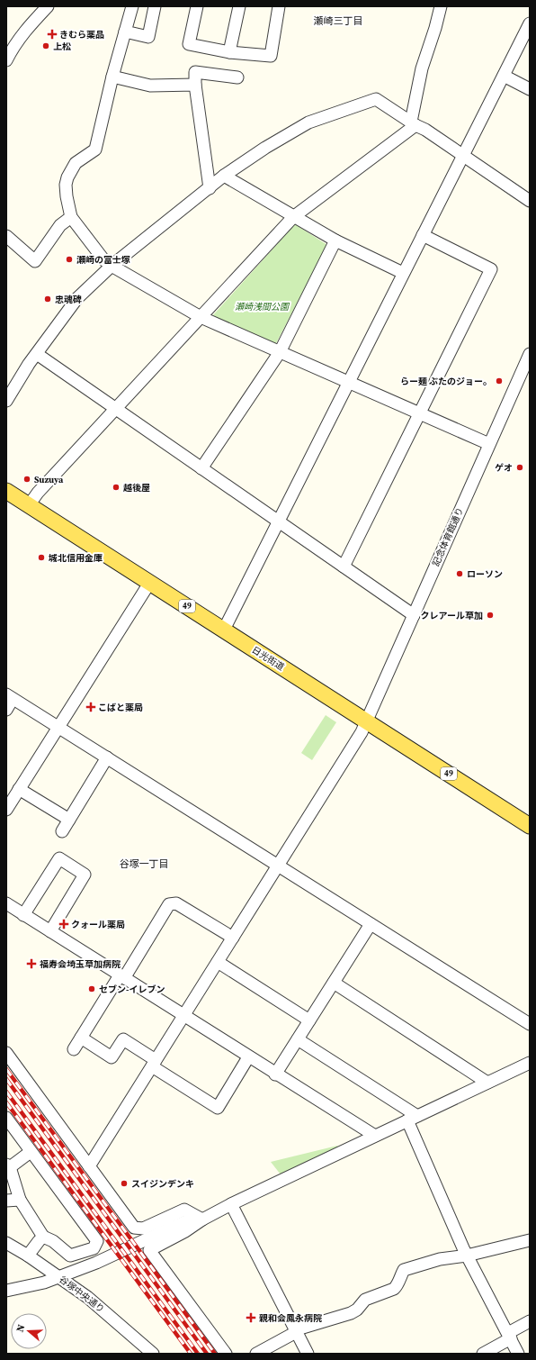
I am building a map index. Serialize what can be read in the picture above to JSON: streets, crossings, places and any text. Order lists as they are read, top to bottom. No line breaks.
{"streets":{"main road":["49","日光街道"],"street":["記念体育館通り","谷塚中央通り"]},"crossings":[["記念体育館通り","日光街道"]],"districts":["瀬崎三丁目","谷塚一丁目"],"parks":["瀬崎浅間公園"],"places":{"health":["きむら薬品","こばと薬局","クォール薬局","福寿会埼玉草加病院","親和会鳳永病院"],"other":["上松","瀬崎の富士塚","忠魂碑","らー麺 ぶたのジョー。","ゲオ","Suzuya","越後屋","城北信用金庫","ローソン","クレアール草加","セブン-イレブン","スイジンデンキ"]},"north":"left"}
